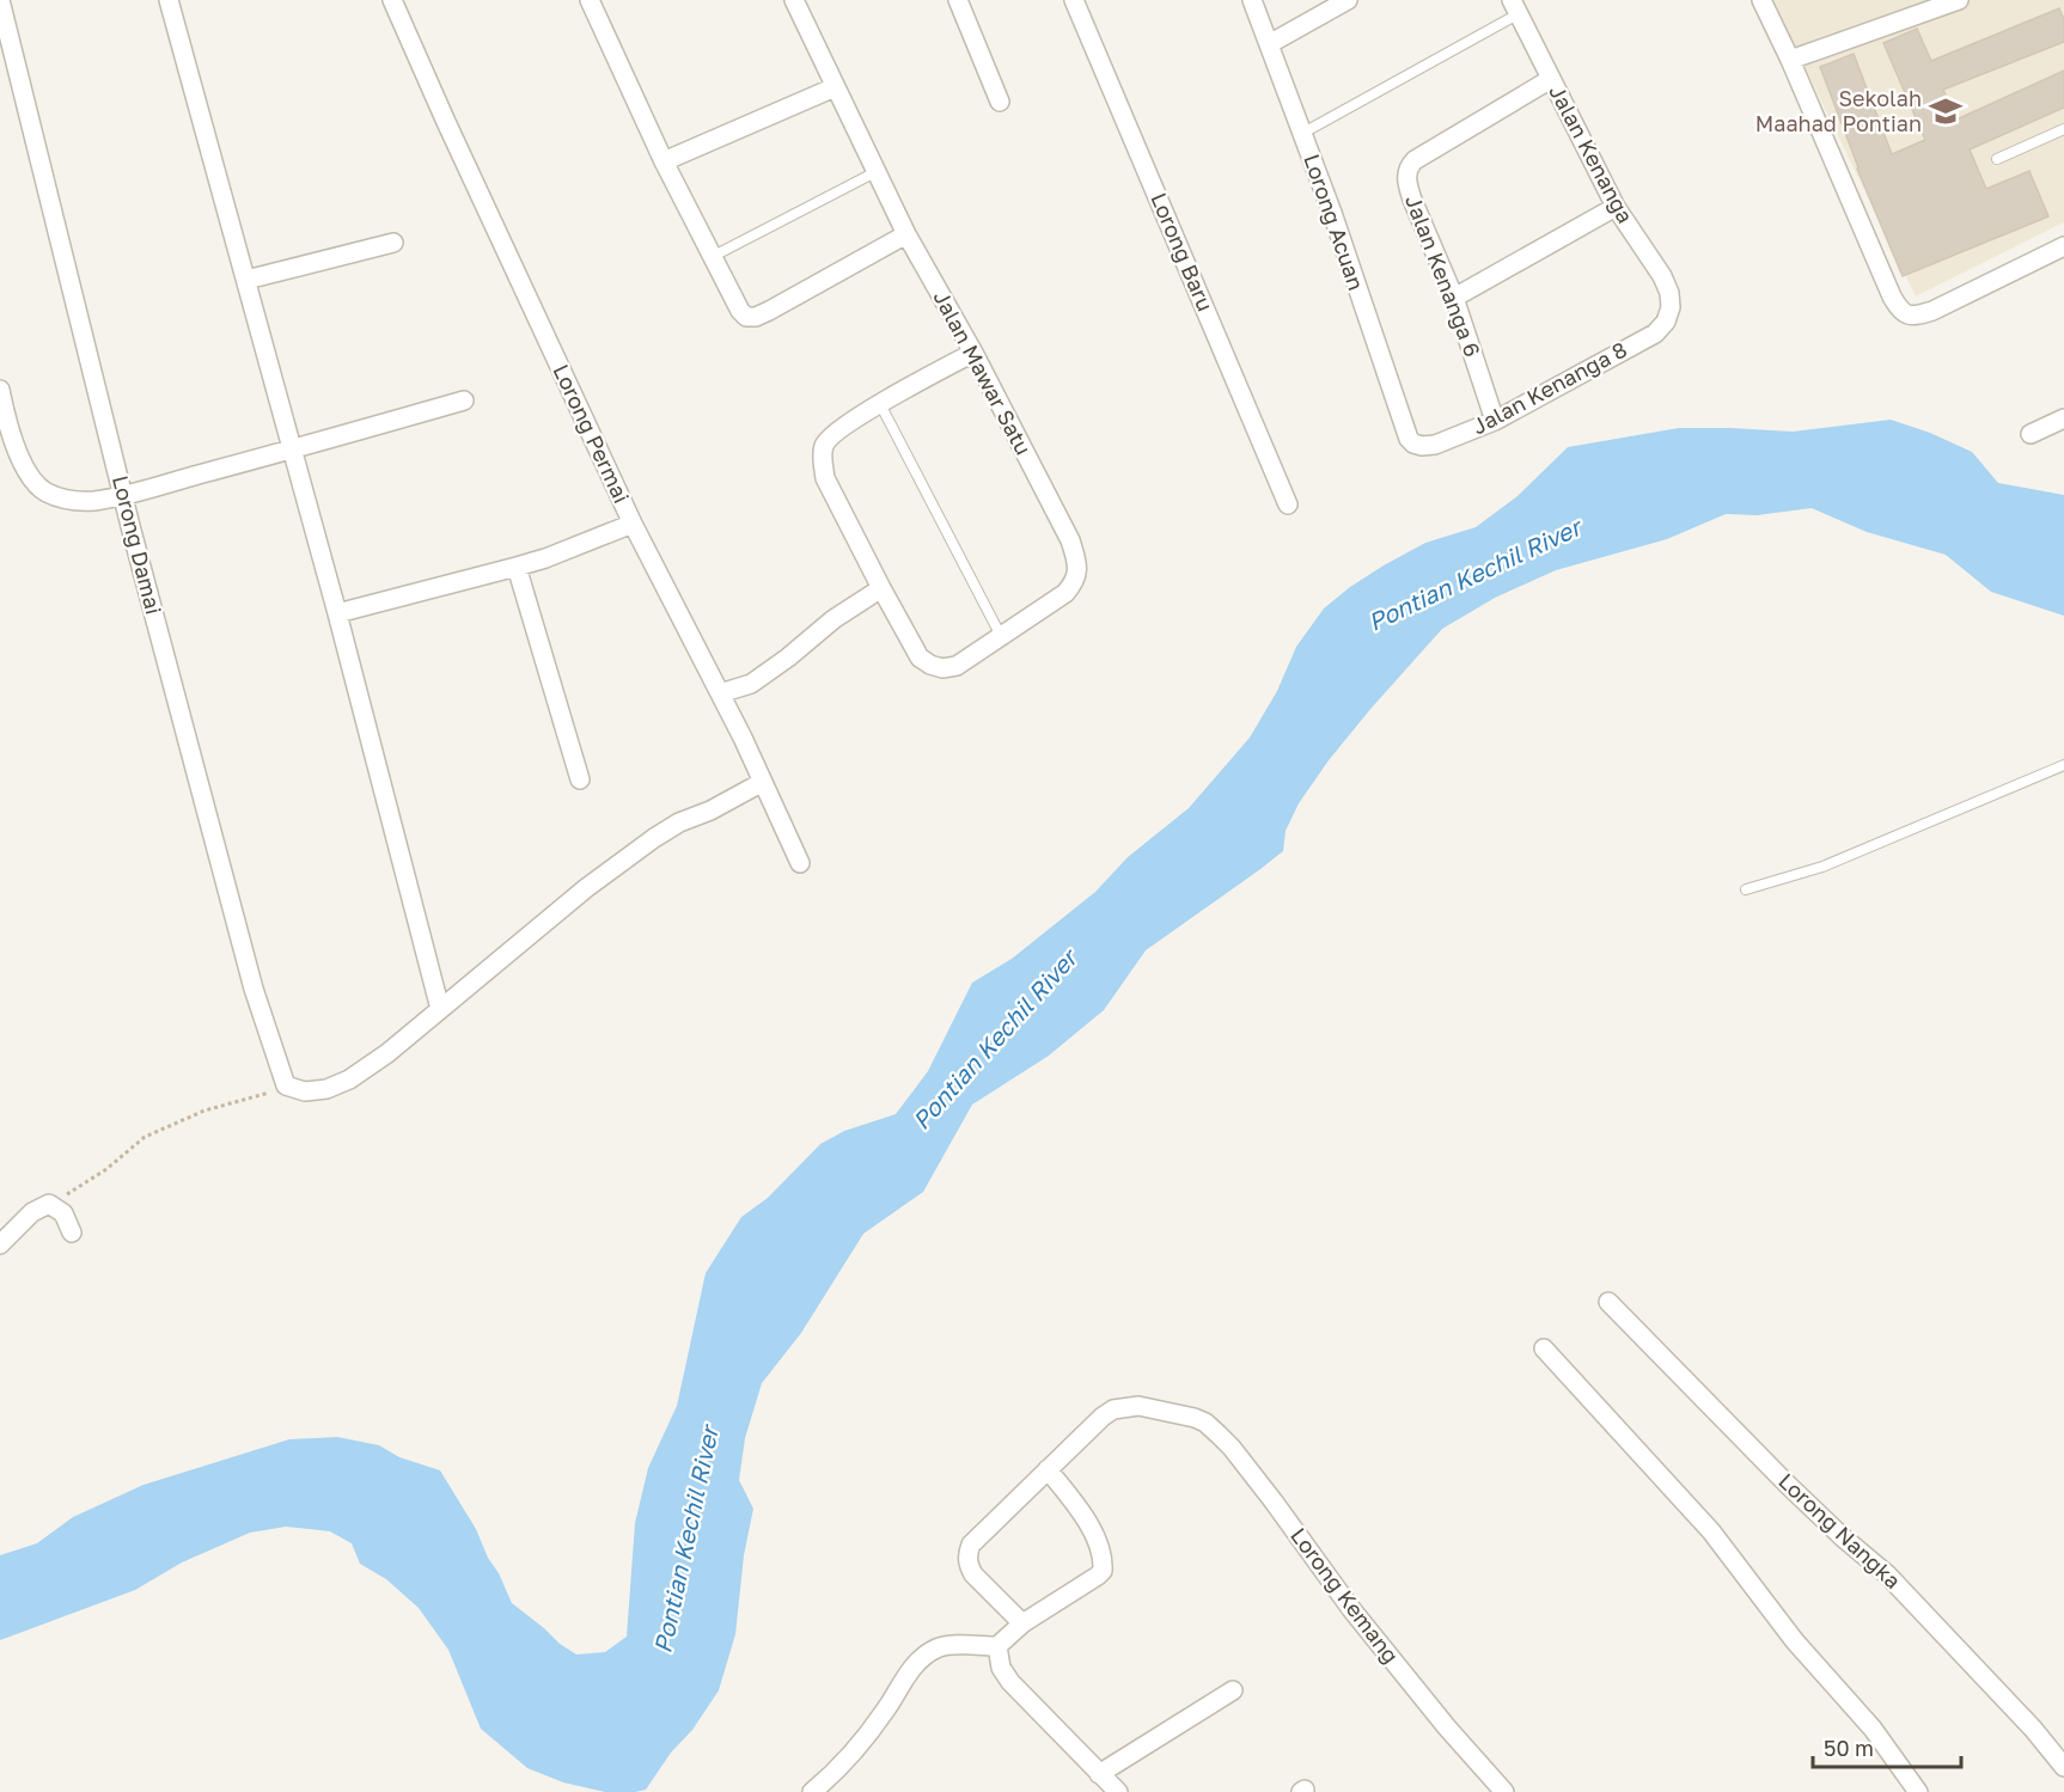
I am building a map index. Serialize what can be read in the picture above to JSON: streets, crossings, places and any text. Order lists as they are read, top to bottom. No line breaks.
{"streets":{"street":["Jalan Kenanga","Lorong Acuan","Lorong Baru","Jalan Kenanga 6","Jalan Mawar Satu","Jalan Kenanga 8","Lorong Permai","Lorong Damai","Lorong Nangka","Lorong Kemang"]},"crossings":[["Jalan Kenanga","Jalan Kenanga 6"],["Jalan Kenanga","Jalan Kenanga 8"],["Lorong Acuan","Jalan Kenanga 8"],["Jalan Kenanga 6","Jalan Kenanga 8"]],"water":["Pontian Kechil River"],"places":{"school or university":["Sekolah Maahad Pontian"]},"scale_bar":"50 m"}
